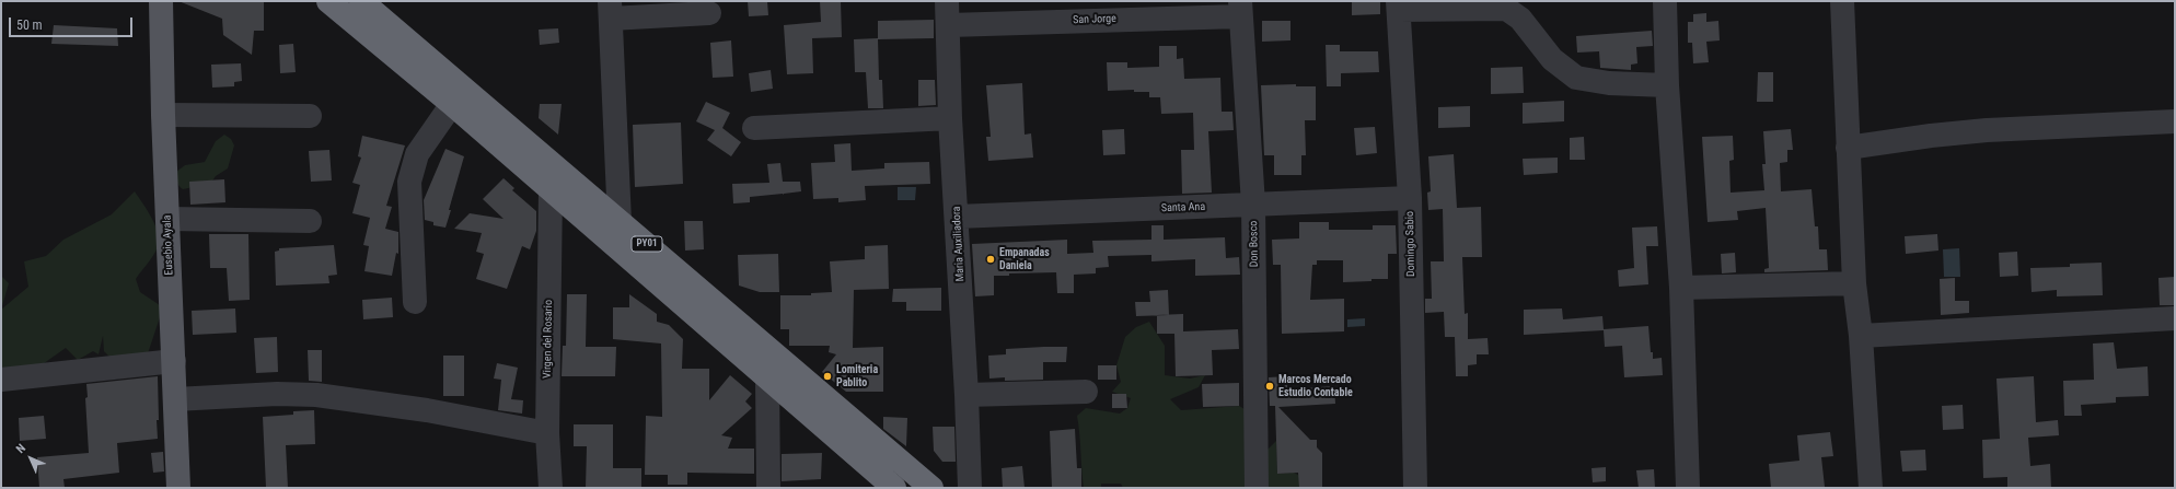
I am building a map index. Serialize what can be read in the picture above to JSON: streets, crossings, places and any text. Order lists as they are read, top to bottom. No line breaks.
{"streets":{"highway":["PY01"],"main road":["Eusebio Ayala"],"street":["San Jorge","Santa Ana","Maria Auxiliadora","Don Bosco","Domingo Sabio","Virgen del Rosario"]},"crossings":[["San Jorge","Maria Auxiliadora"],["San Jorge","Don Bosco"],["Santa Ana","Maria Auxiliadora"],["Santa Ana","Don Bosco"],["Santa Ana","Domingo Sabio"],["PY01","Virgen del Rosario"]],"places":["Empanadas Daniela","Lomiteria Pablito","Marcos Mercado Estudio Contable"],"scale_bar":"50 m","north":"top left"}
